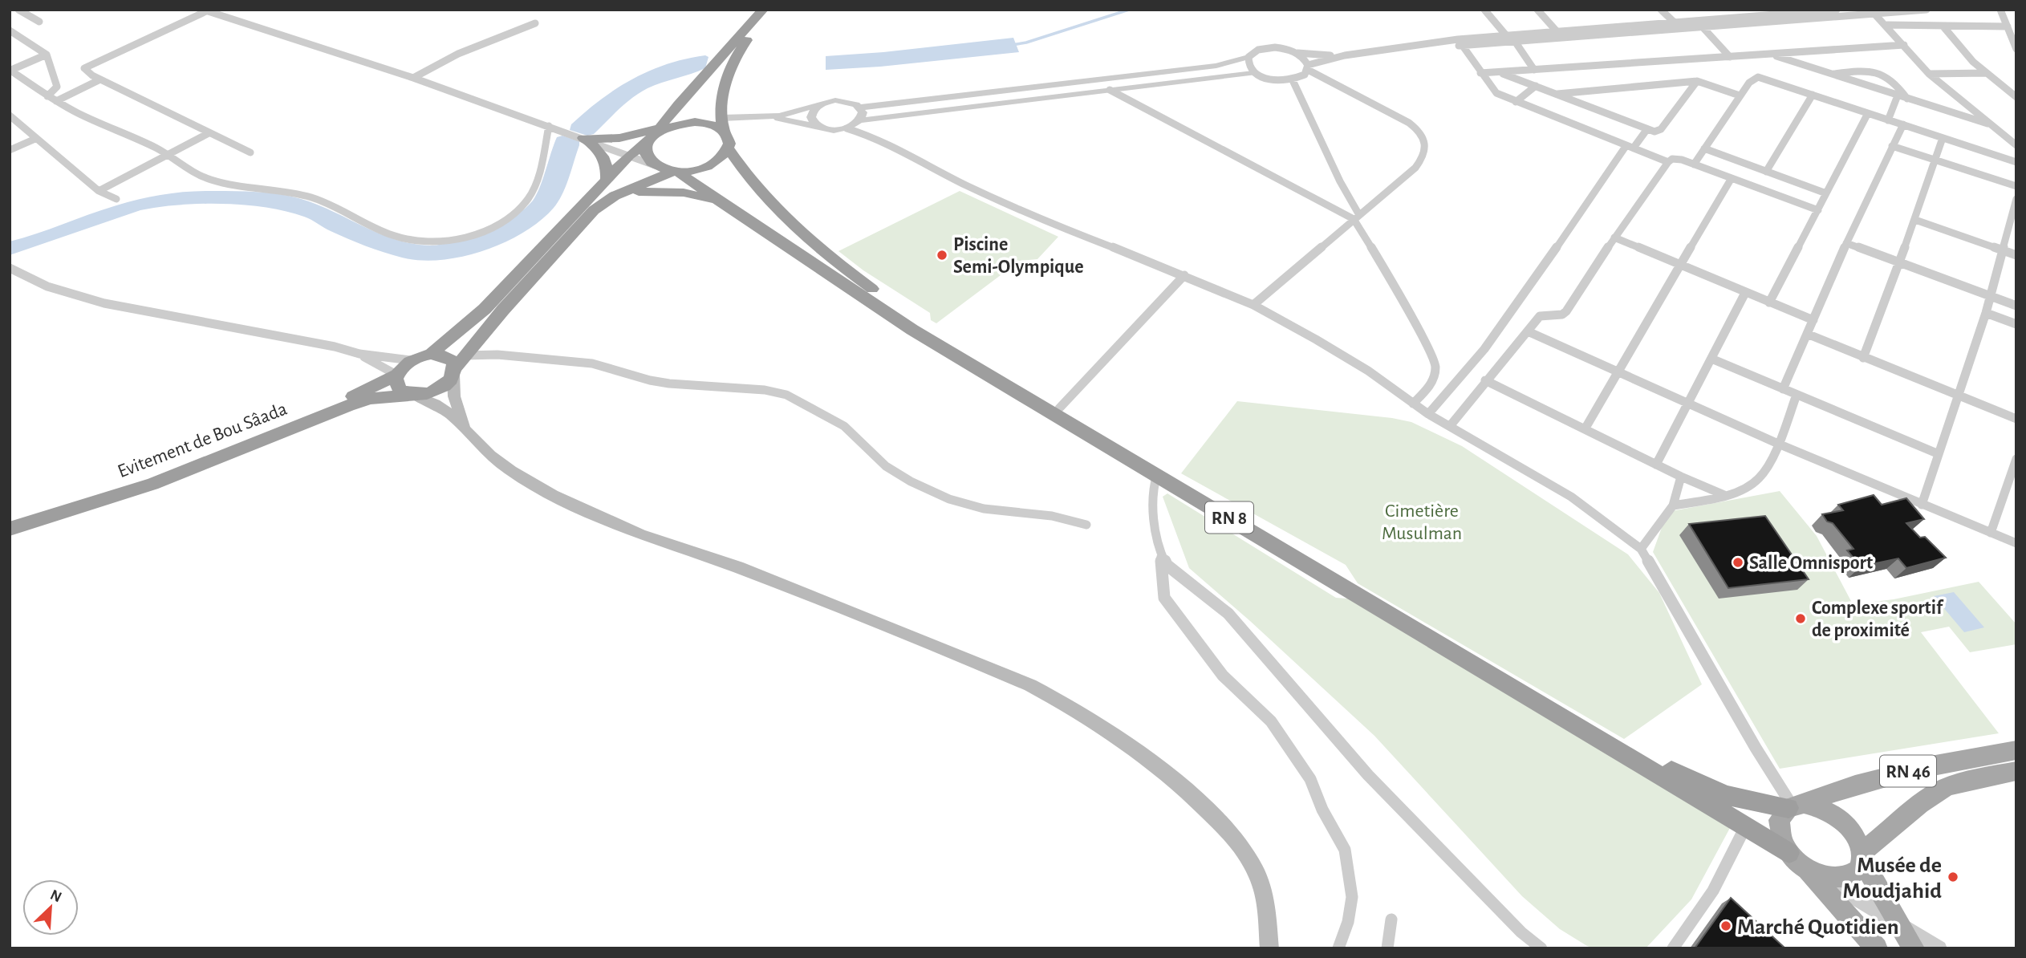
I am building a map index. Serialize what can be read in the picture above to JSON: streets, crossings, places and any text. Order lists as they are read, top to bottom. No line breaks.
{"streets":{"highway":["Evitement de Bou Sâada","RN 8"],"main road":["RN 46"]},"crossings":[["RN 8","RN 46"]],"parks":["Cimetière Musulman"],"places":["Piscine Semi-Olympique","Salle Omnisport","Complexe sportif de proximité","Musée de Moudjahid","Marché Quotidien"],"north":"top right"}
